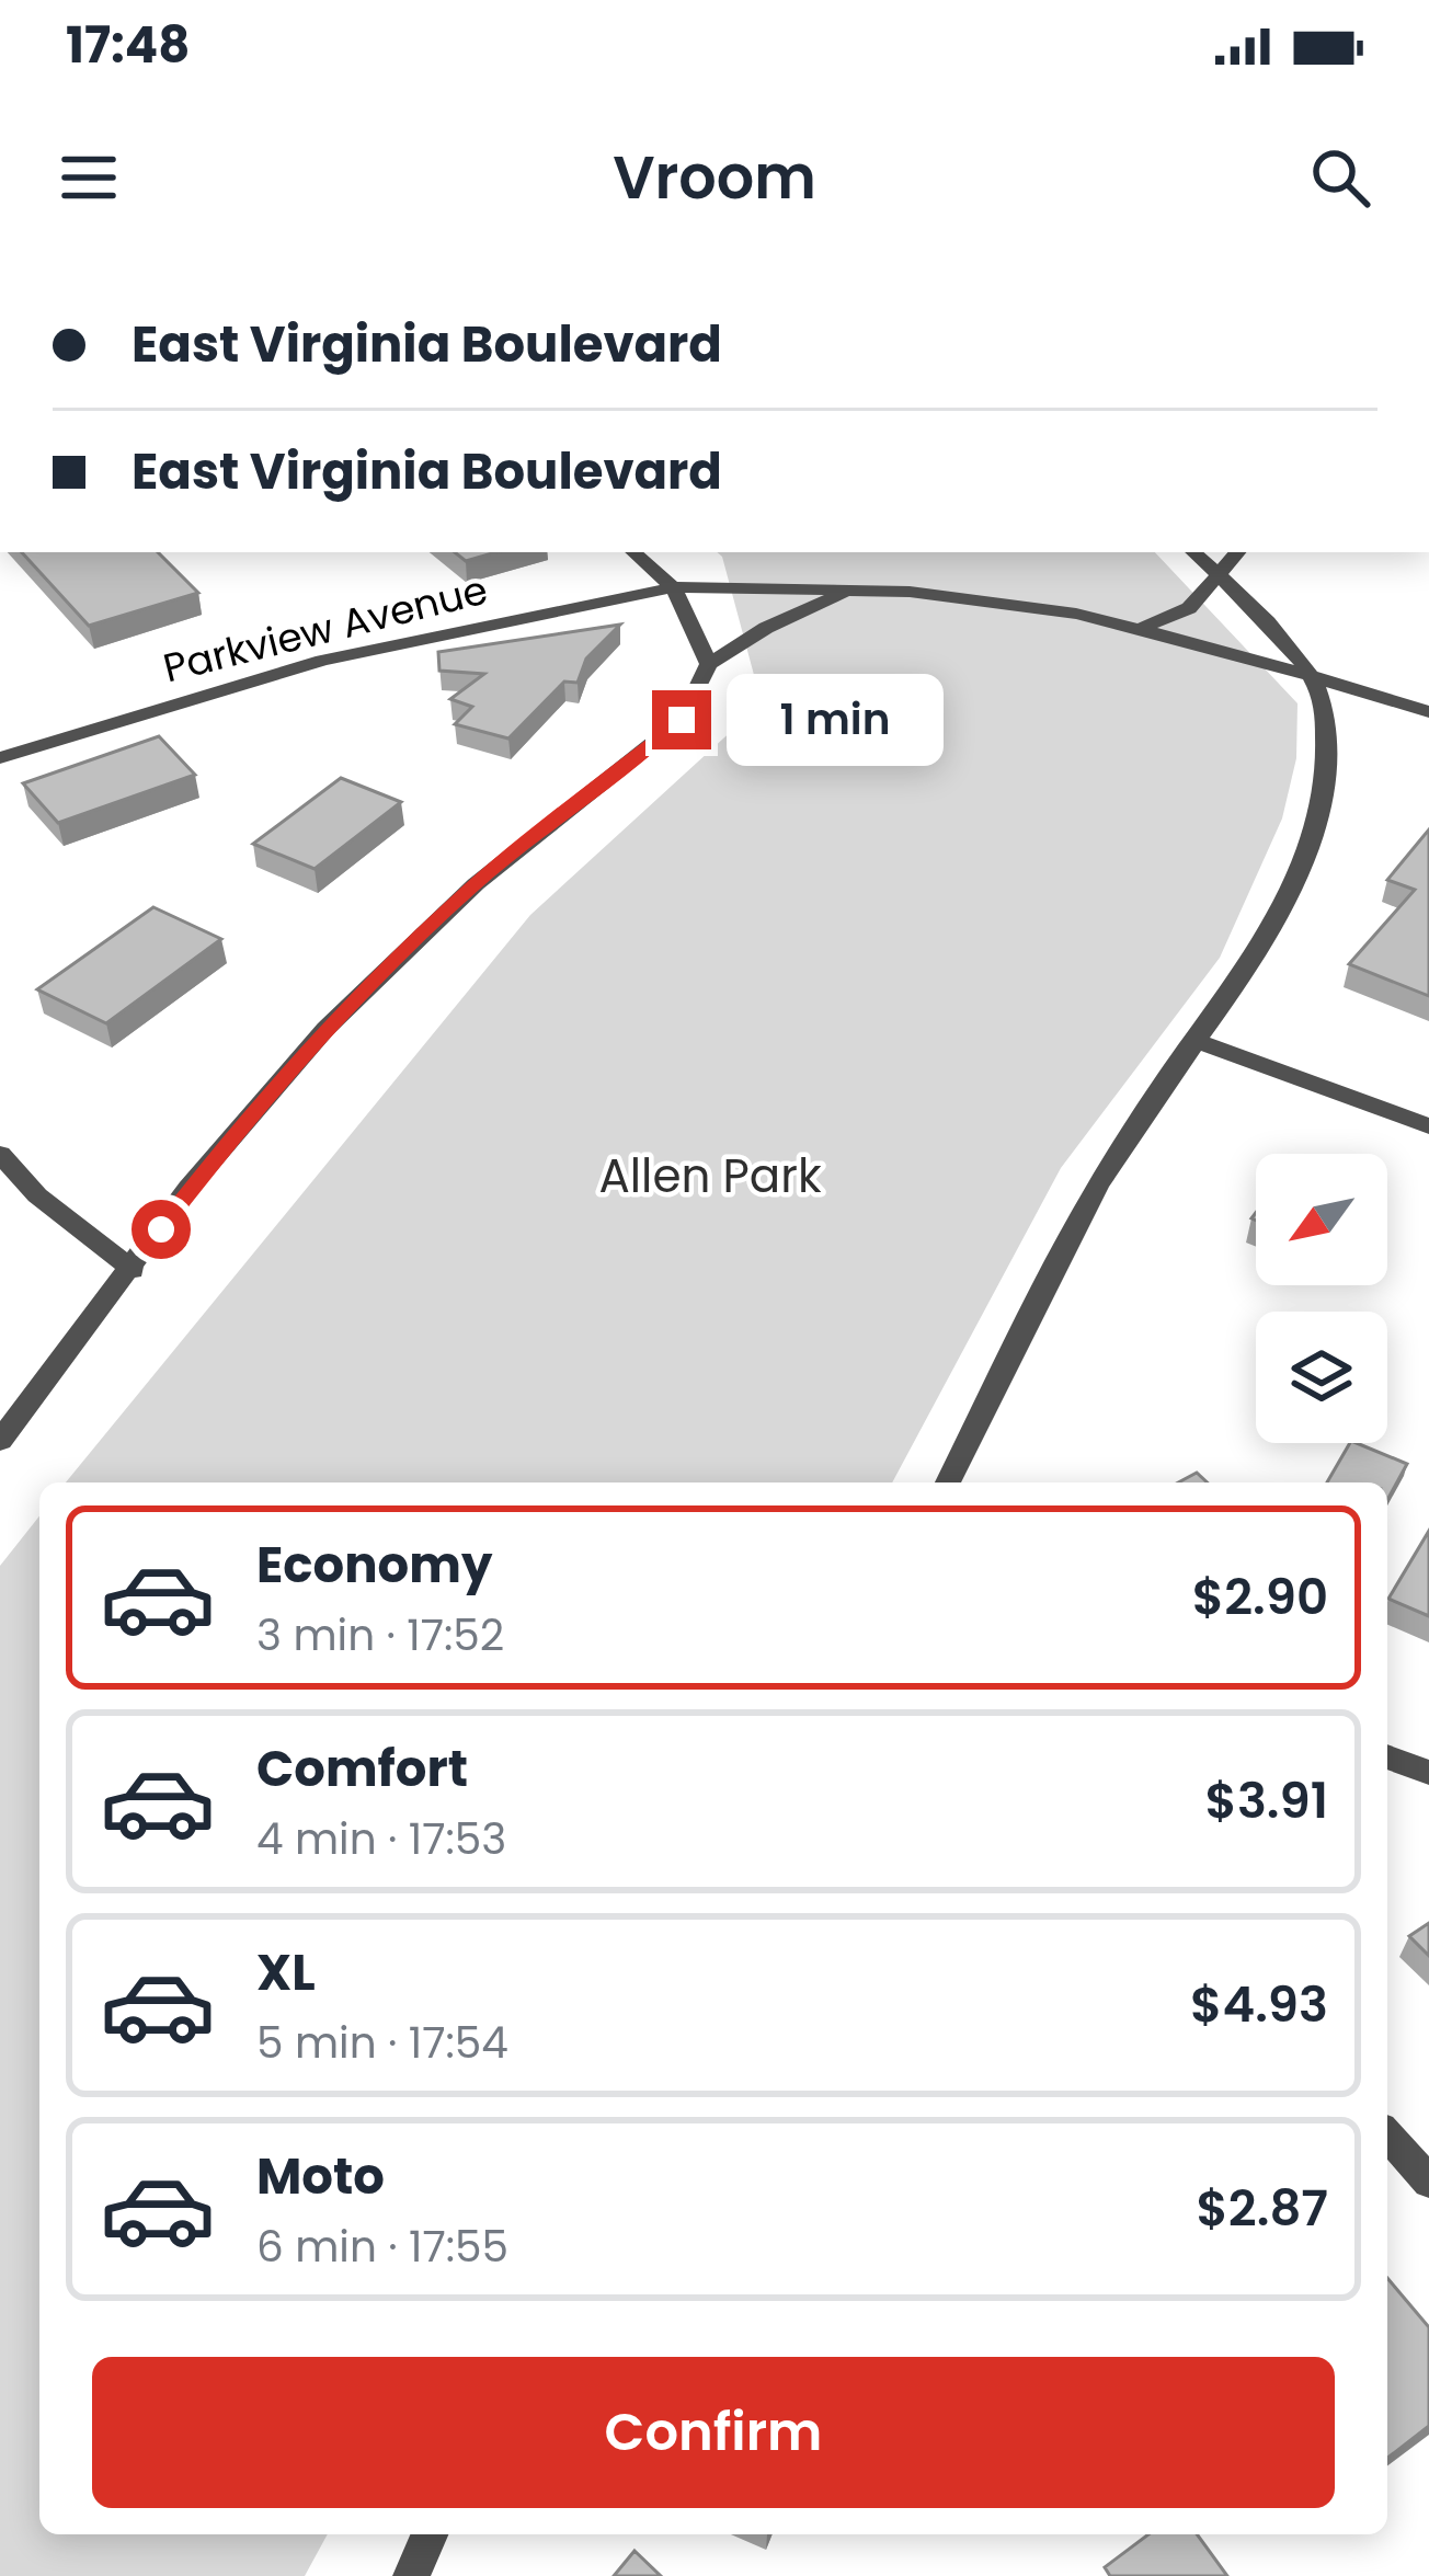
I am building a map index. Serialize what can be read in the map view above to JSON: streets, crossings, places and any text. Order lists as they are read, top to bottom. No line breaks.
{"streets":{"street":["Parkview Avenue"]},"parks":["Allen Park"],"north":"bottom left","page":{"status":"17:48","header":"Vroom","banner":["East Virginia Boulevard","East Virginia Boulevard"],"bubble":"1 min","list":[{"name":"Economy","note":"3 min · 17:52","value":"$2.90"},{"name":"Comfort","note":"4 min · 17:53","value":"$3.91"},{"name":"XL","note":"5 min · 17:54","value":"$4.93"},{"name":"Moto","note":"6 min · 17:55","value":"$2.87"}],"buttons":"Confirm"}}
